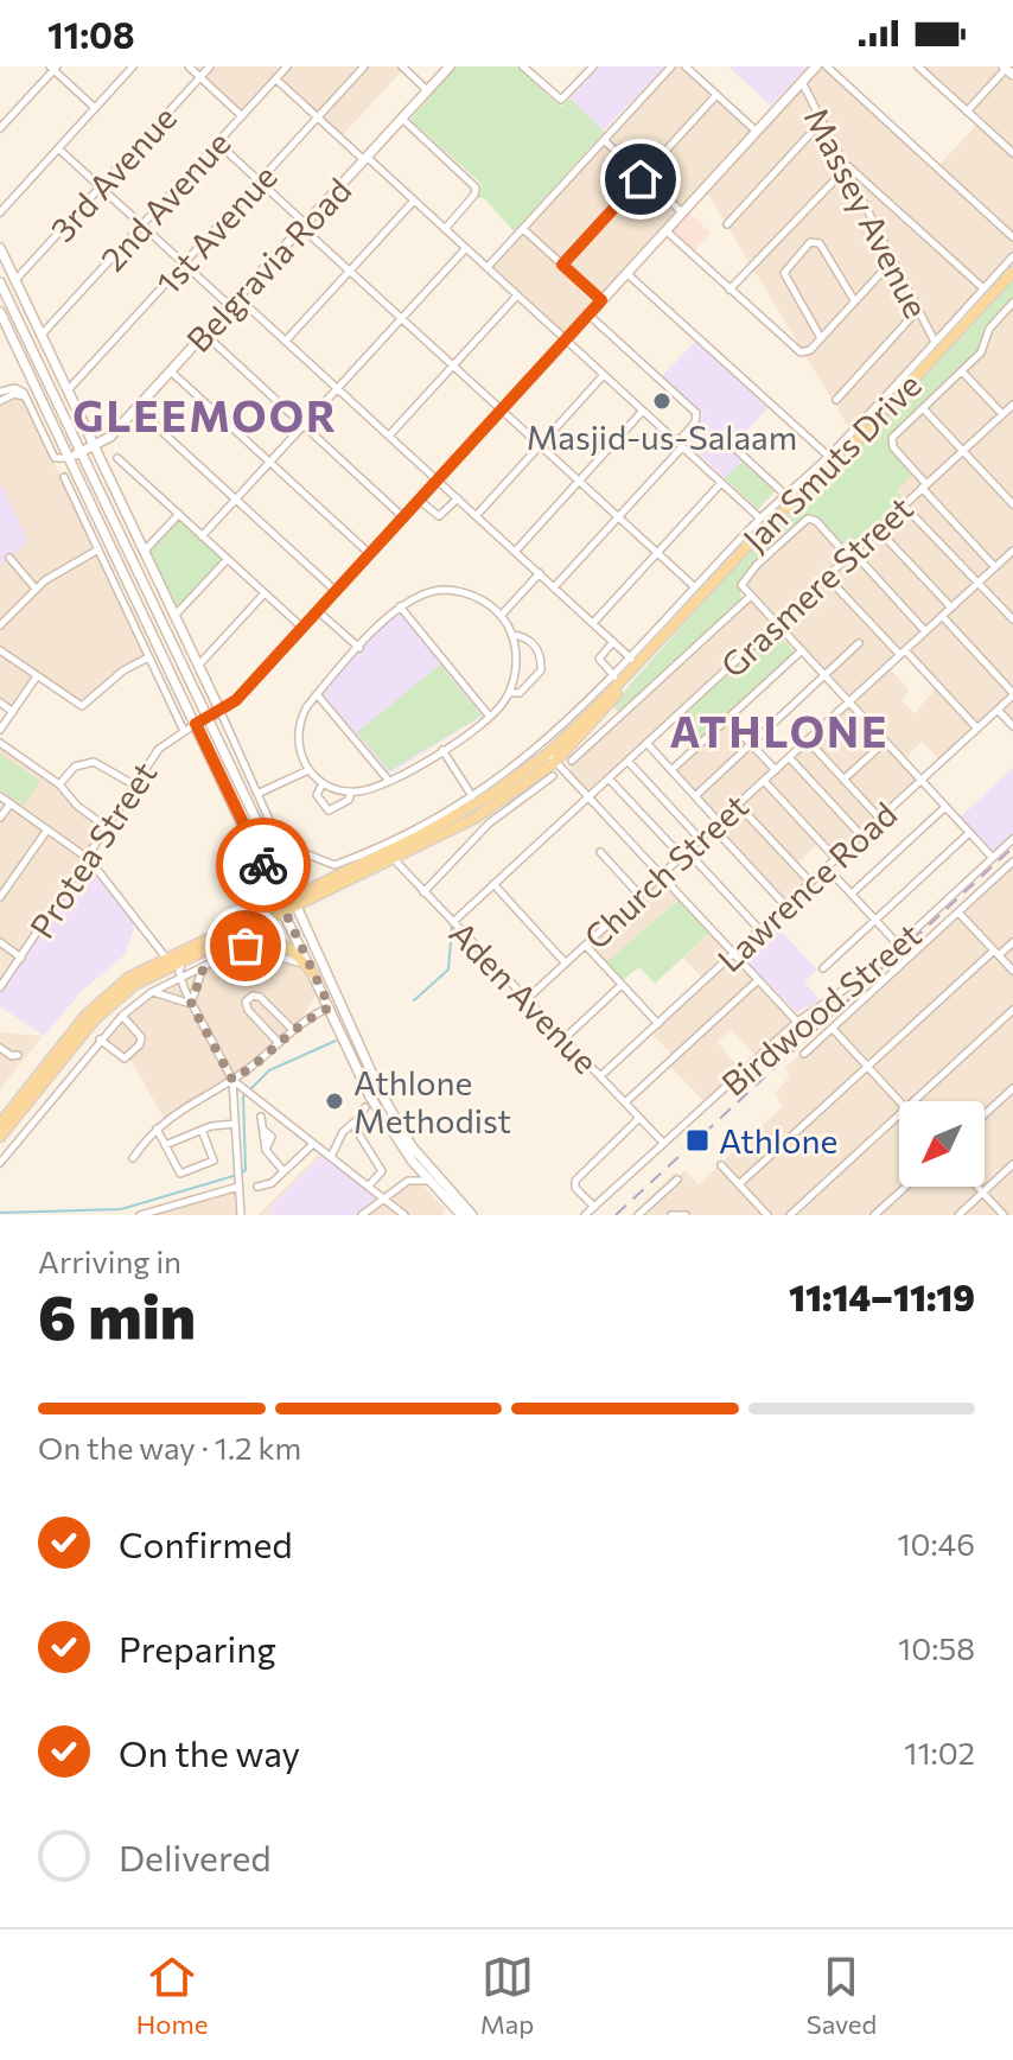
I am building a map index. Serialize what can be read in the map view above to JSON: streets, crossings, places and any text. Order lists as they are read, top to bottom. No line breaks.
{"streets":{"main road":["Belgravia Road","Jan Smuts Drive"],"street":["3rd Avenue","2nd Avenue","Massey Avenue","1st Avenue","Grasmere Street","Protea Street","Church Street","Lawrence Road","Aden Avenue","Birdwood Street"]},"crossings":[["Jan Smuts Drive","Aden Avenue"],["Grasmere Street","Aden Avenue"],["Church Street","Aden Avenue"],["Lawrence Road","Aden Avenue"],["Aden Avenue","Birdwood Street"]],"districts":["GLEEMOOR","ATHLONE"],"places":{"other":["Masjid-us-Salaam","Athlone Methodist"],"transit":["Athlone"]},"north":"bottom left","page":{"status":"11:08","heading":["6 min","Arriving in","11:14–11:19"],"bar":"On the way · 1.2 km","list":[["Confirmed","10:46"],["Preparing","10:58"],["On the way","11:02"],"Delivered"],"tabs":["Home","Map","Saved"]}}
